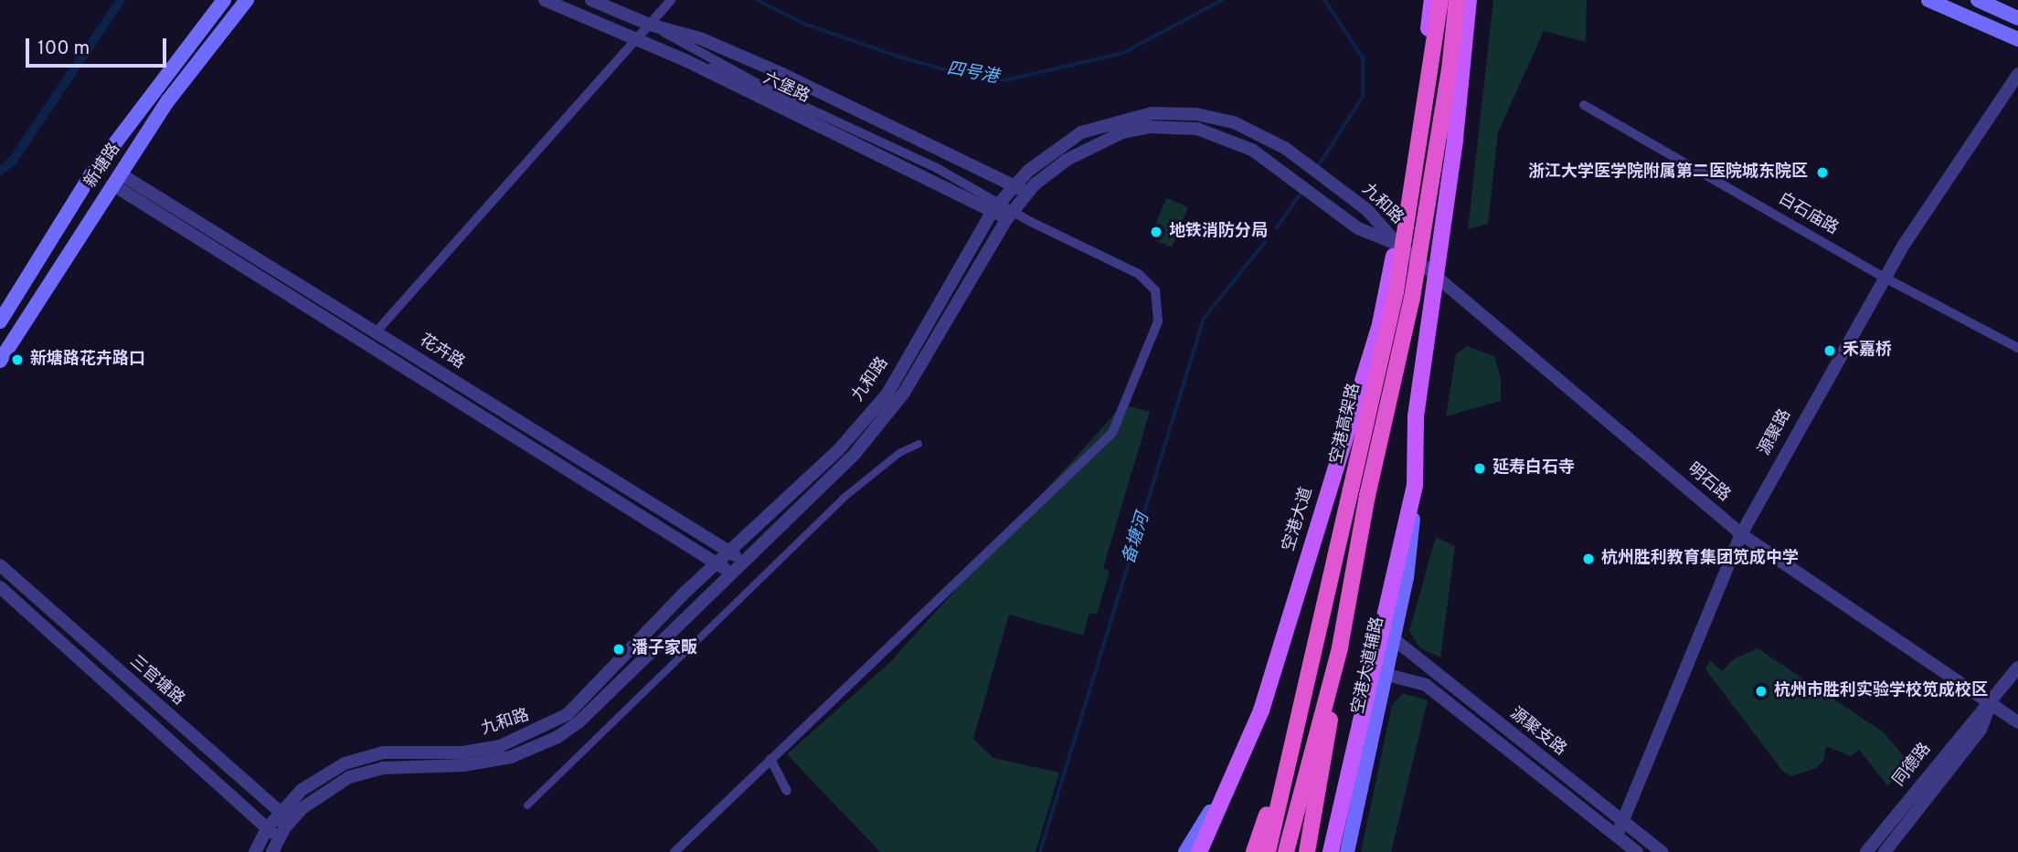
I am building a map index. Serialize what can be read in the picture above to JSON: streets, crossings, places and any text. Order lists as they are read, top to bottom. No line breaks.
{"streets":{"highway":["空港高架路"],"main road":["新塘路","空港大道","空港大道辅路"],"street":["六堡路","九和路","白石庙路","花卉路","源聚路","明石路","三官塘路","源聚支路","同德路"]},"crossings":[["六堡路","九和路"],["新塘路","花卉路"],["九和路","花卉路"],["九和路","明石路"],["九和路","空港大道"],["九和路","三官塘路"],["白石庙路","源聚路"],["源聚路","明石路"],["源聚路","源聚支路"],["明石路","空港大道"],["明石路","同德路"],["空港大道辅路","源聚支路"]],"water":["四号港","备塘河"],"places":["浙江大学医学院附属第二医院城东院区","地铁消防分局","禾嘉桥","新塘路花卉路口","延寿白石寺","杭州胜利教育集团笕成中学","潘子家畈","杭州市胜利实验学校笕成校区"],"scale_bar":"100 m"}
